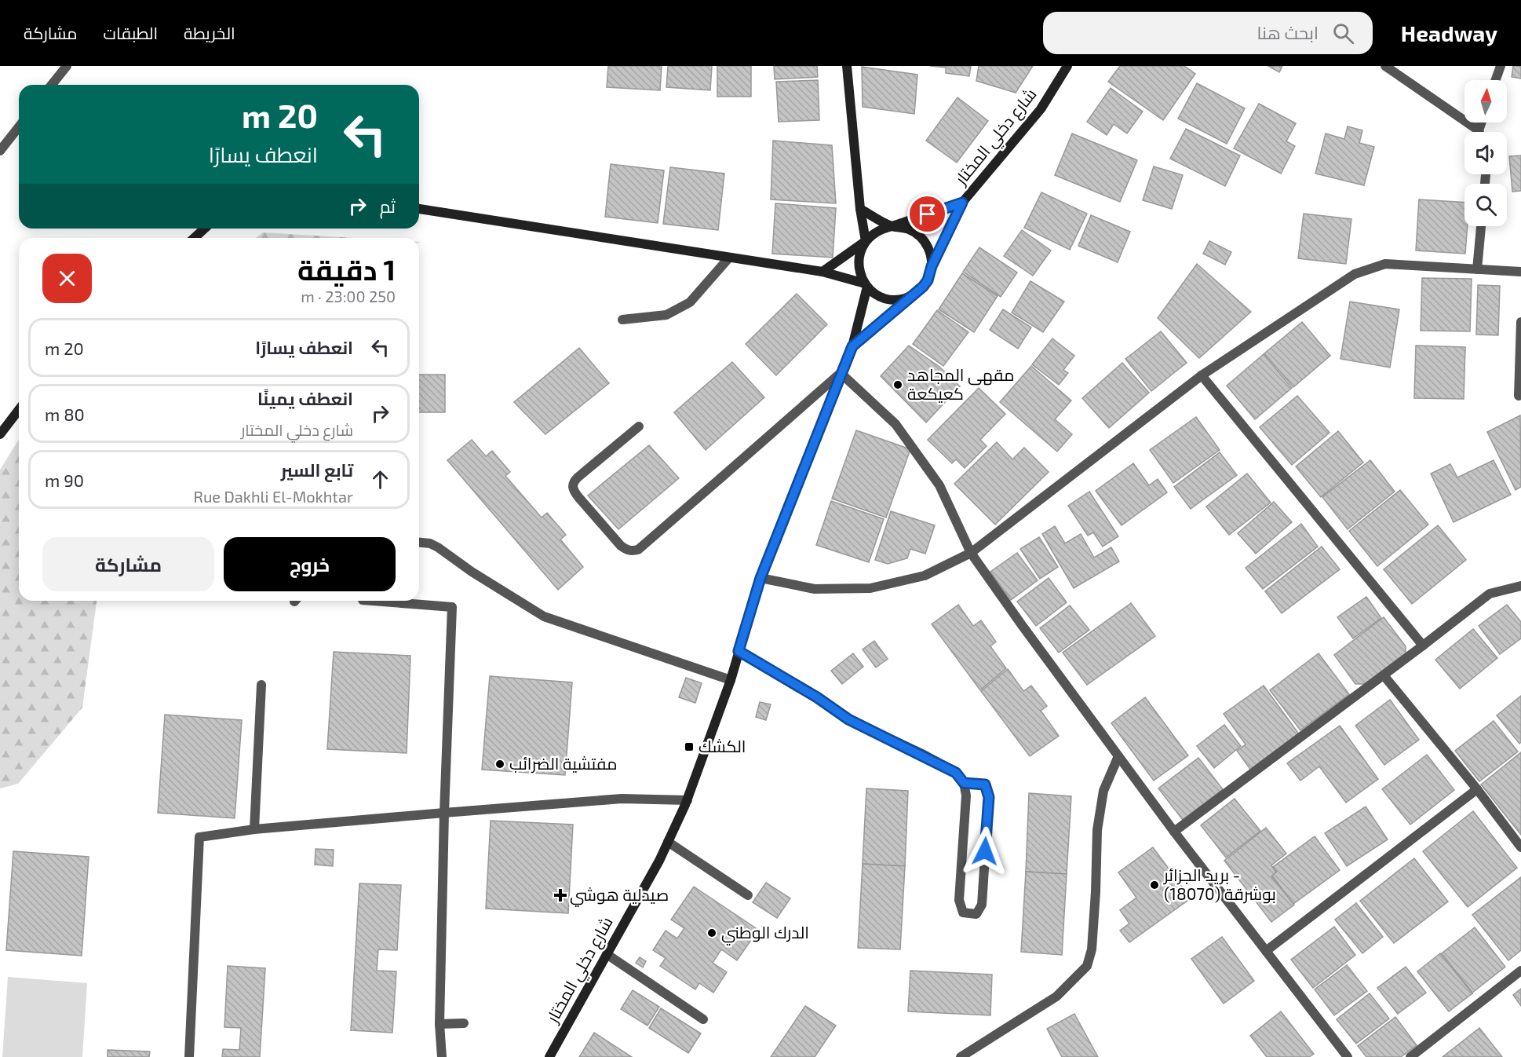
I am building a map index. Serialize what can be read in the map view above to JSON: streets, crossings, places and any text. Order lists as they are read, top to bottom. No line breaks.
{"streets":{"main road":["شارع دخلي المختار"]},"places":{"other":["مقهى المجاهد كعيكعة","مفتشية الضرائب","بريد الجزائر - بوشرقة (18070)","الدرك الوطني"],"transit":["الكشك"],"health":["صيدلية هوشي"]},"north":"top","page":{"header":"Headway","search":"ابحث هنا","nav":["الخريطة","الطبقات","مشاركة"],"turn":["20 m","انعطف يسارًا"],"then":"ثم","heading":["1 دقيقة","250 m · 23:00"],"list":[{"name":"انعطف يسارًا","value":"20 m"},{"name":"انعطف يمينًا","note":"شارع دخلي المختار","value":"80 m"},{"name":"تابع السير","note":"Rue Dakhli El-Mokhtar","value":"90 m"}],"buttons":["خروج","مشاركة"]}}
